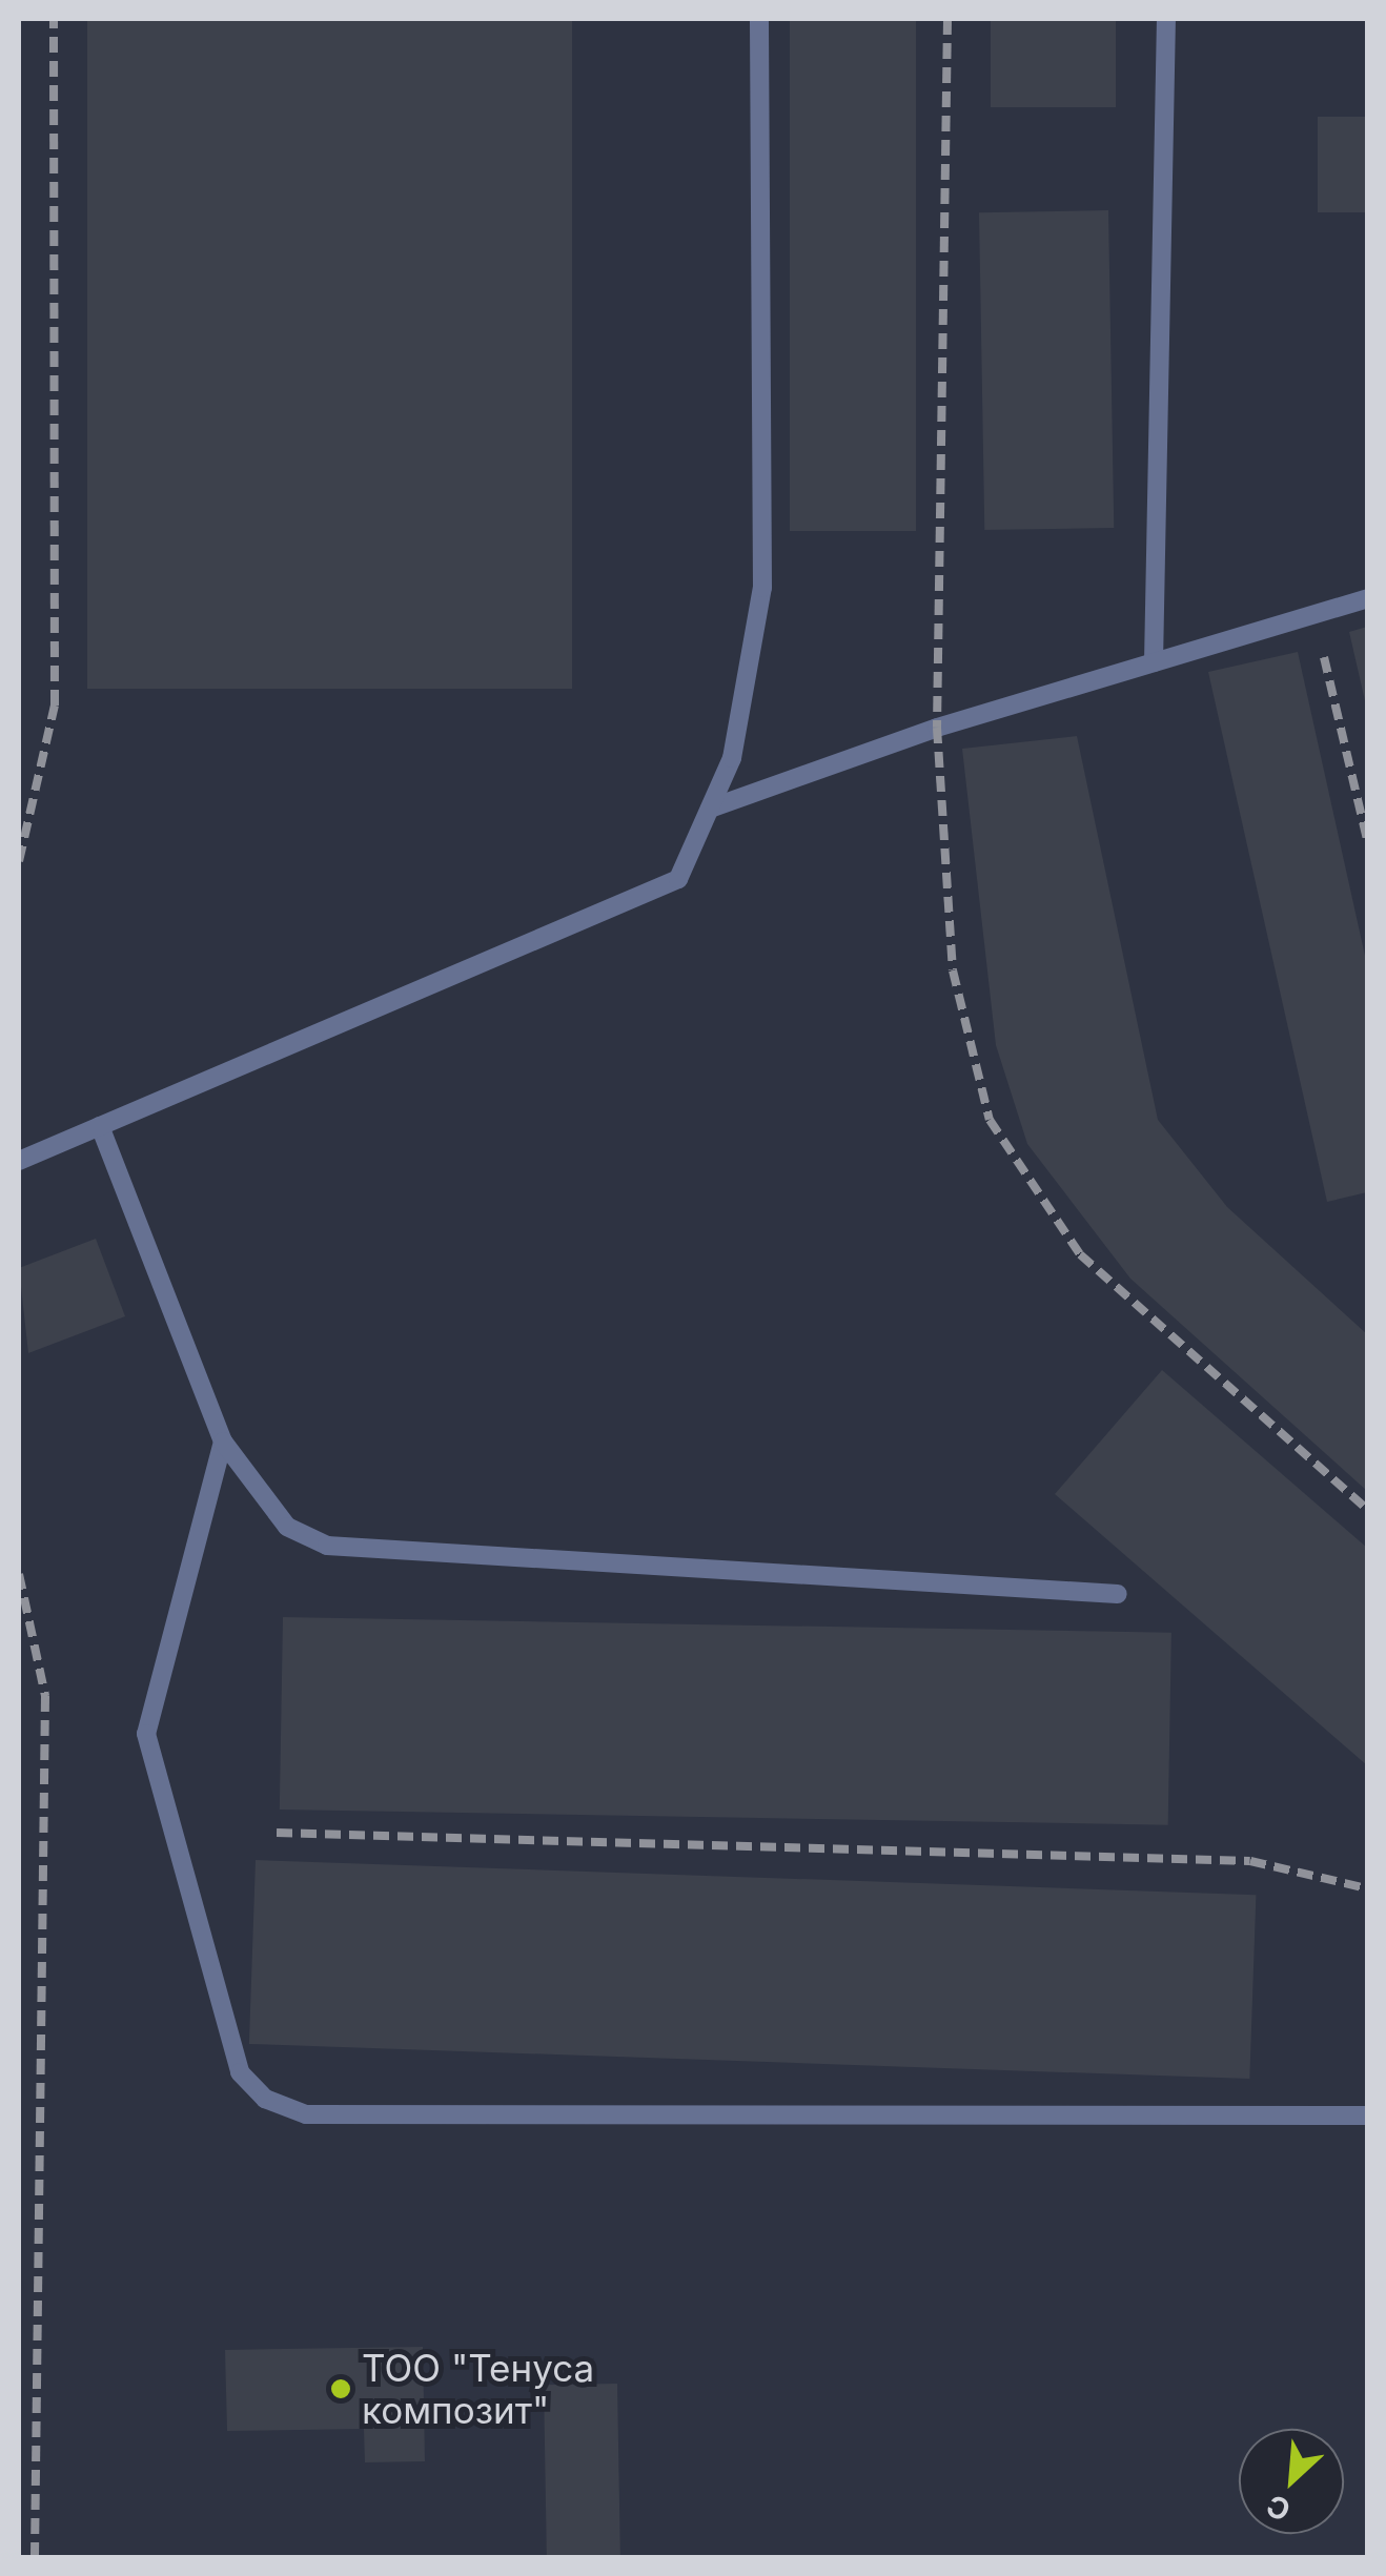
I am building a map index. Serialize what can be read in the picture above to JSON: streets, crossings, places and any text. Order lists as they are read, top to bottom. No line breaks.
{"places":["ТОО \"Тенуса композит\""],"north":"bottom left"}
